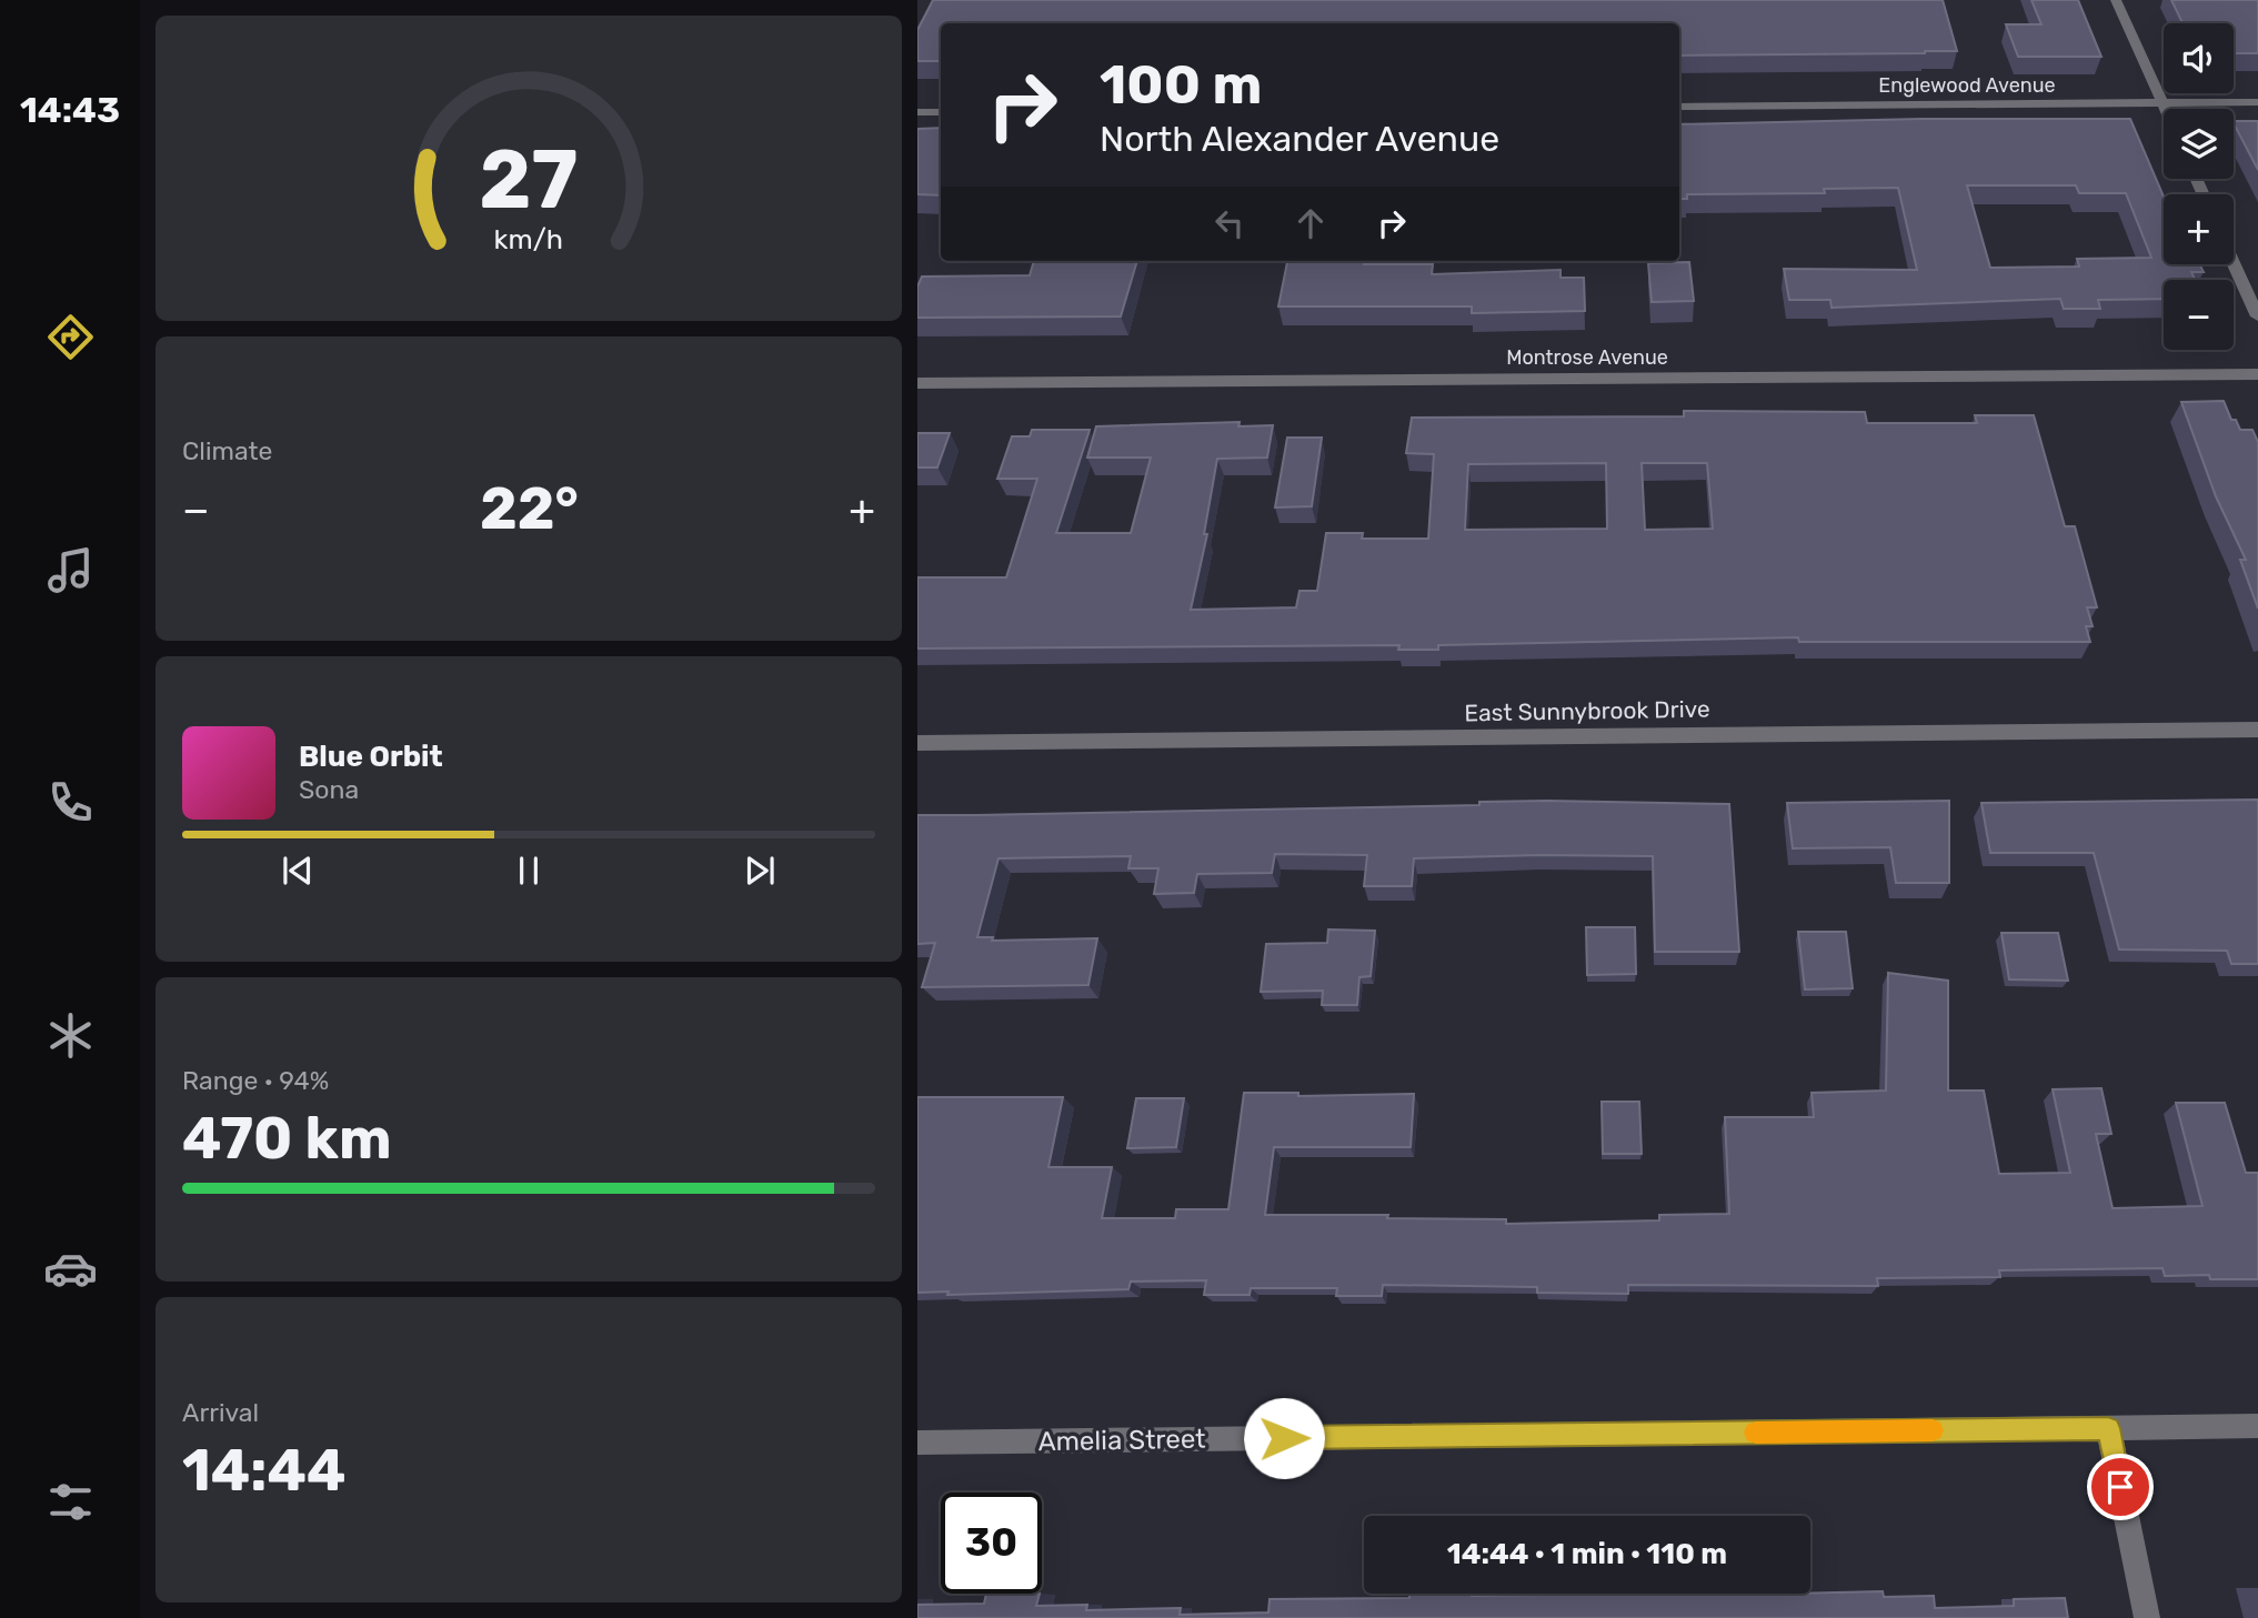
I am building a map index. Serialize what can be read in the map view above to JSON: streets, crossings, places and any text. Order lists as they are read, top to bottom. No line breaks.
{"streets":{"street":["Englewood Avenue","Montrose Avenue","East Sunnybrook Drive","Amelia Street"]},"page":{"tabs":"14:43","map_buttons":["+","−"],"turn":["100 m","North Alexander Avenue"],"tile":["Climate",["Range · 94%","470 km"],["Arrival","14:44"]],"heat":["−","22°","+"],"song":["Blue Orbit","Sona"],"limit":"30","trip":"14:44 · 1 min · 110 m","gauge":["27","km/h"]}}
